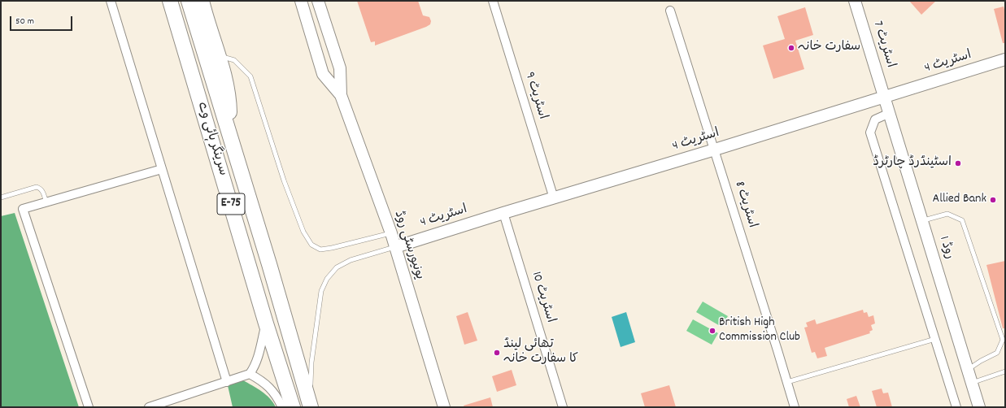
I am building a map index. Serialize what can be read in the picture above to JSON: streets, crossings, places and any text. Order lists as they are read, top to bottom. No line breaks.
{"streets":{"highway":["سرینگر ہائی وے","E-75"],"street":["اسٹریٹ 7","اسٹریٹ 4","اسٹریٹ 9","اسٹریٹ 8","یونیورسٹی روڈ","روڈ 1","اسٹریٹ 10"]},"crossings":[["اسٹریٹ 7","اسٹریٹ 4"],["اسٹریٹ 7","روڈ 1"],["اسٹریٹ 4","اسٹریٹ 9"],["اسٹریٹ 4","اسٹریٹ 8"],["اسٹریٹ 4","یونیورسٹی روڈ"],["اسٹریٹ 4","روڈ 1"],["اسٹریٹ 4","اسٹریٹ 10"]],"places":["سفارت خانہ","اسٹینڈرڈ چارٹرڈ","Allied Bank","British High Commission Club","تھائی لینڈ کا سفارت خانہ"],"scale_bar":"50 m"}
